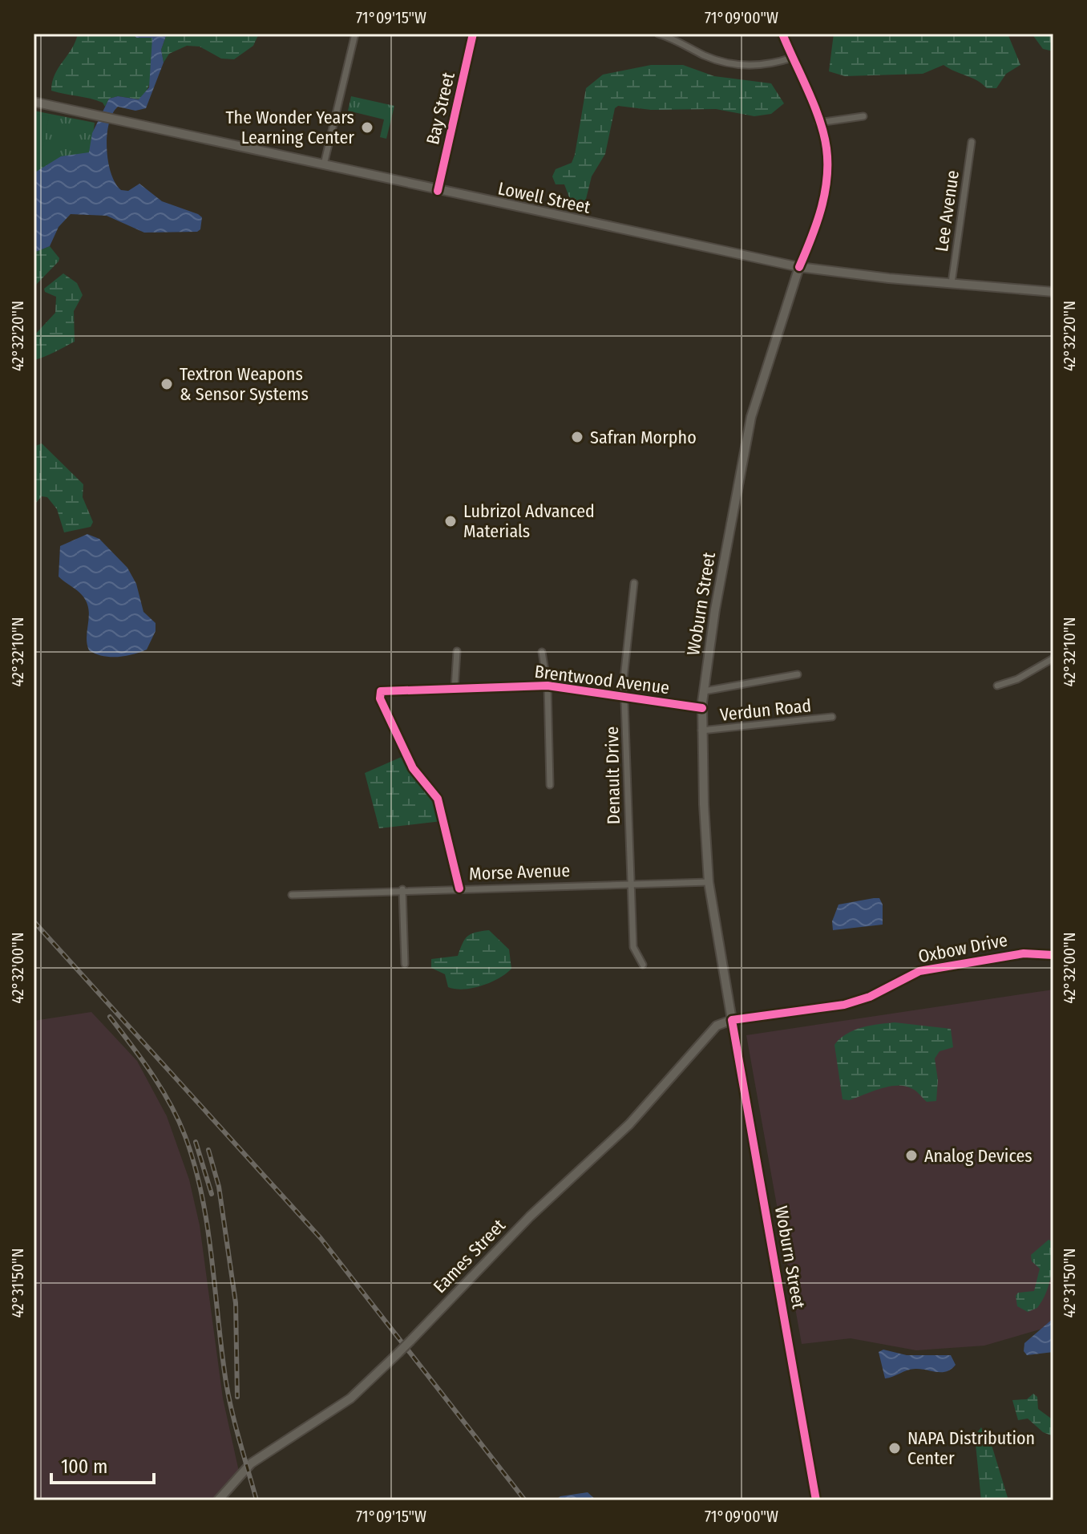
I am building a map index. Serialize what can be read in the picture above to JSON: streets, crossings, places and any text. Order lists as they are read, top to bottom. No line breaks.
{"streets":{"main road":["Lowell Street","Woburn Street","Eames Street"],"street":["Bay Street","Lee Avenue","Brentwood Avenue","Verdun Road","Denault Drive","Morse Avenue","Oxbow Drive"]},"crossings":[["Bay Street","Lowell Street"],["Lowell Street","Lee Avenue"],["Lowell Street","Woburn Street"],["Woburn Street","Brentwood Avenue"],["Woburn Street","Verdun Road"],["Woburn Street","Morse Avenue"],["Woburn Street","Oxbow Drive"],["Woburn Street","Eames Street"],["Brentwood Avenue","Denault Drive"],["Brentwood Avenue","Morse Avenue"],["Denault Drive","Morse Avenue"],["Oxbow Drive","Eames Street"]],"places":["The Wonder Years Learning Center","Textron Weapons & Sensor Systems","Safran Morpho","Lubrizol Advanced Materials","Analog Devices","NAPA Distribution Center"],"scale_bar":"100 m","coordinates":["71°09'15\"W","71°09'00\"W","42°32'20\"N","42°32'10\"N","42°32'00\"N","42°31'50\"N"]}
